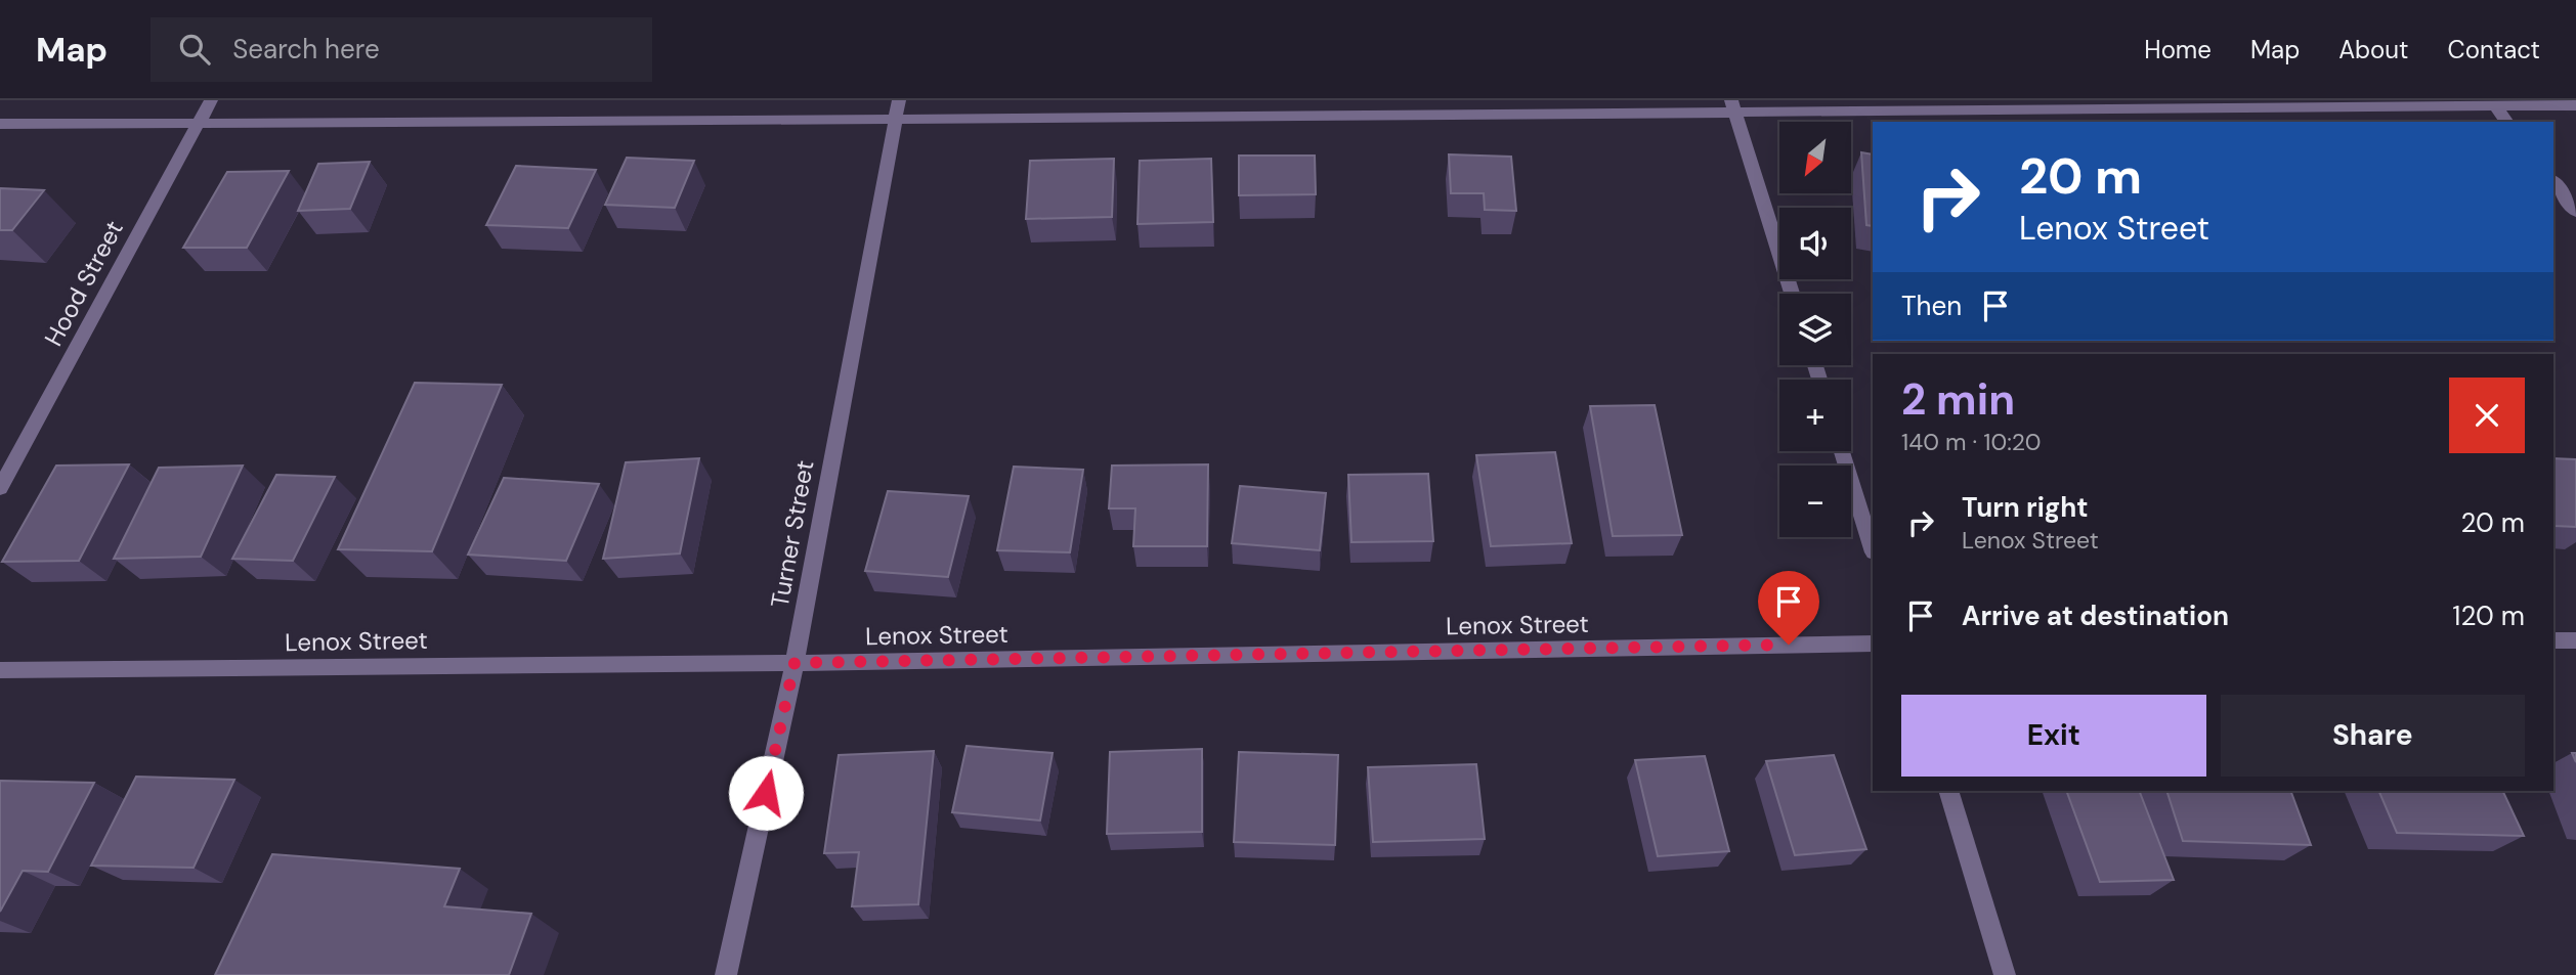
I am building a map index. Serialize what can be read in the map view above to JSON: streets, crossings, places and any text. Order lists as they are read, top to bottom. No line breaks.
{"streets":{"street":["Hood Street","Turner Street","Lenox Street"]},"crossings":[["Turner Street","Lenox Street"]],"north":"bottom left","page":{"header":"Map","search":"Search here","nav":["Home","Map","About","Contact"],"map_buttons":["+","−"],"turn":["20 m","Lenox Street"],"then":"Then","heading":["2 min","140 m · 10:20"],"list":[{"name":"Turn right","note":"Lenox Street","value":"20 m"},{"name":"Arrive at destination","value":"120 m"}],"buttons":["Exit","Share"]}}
